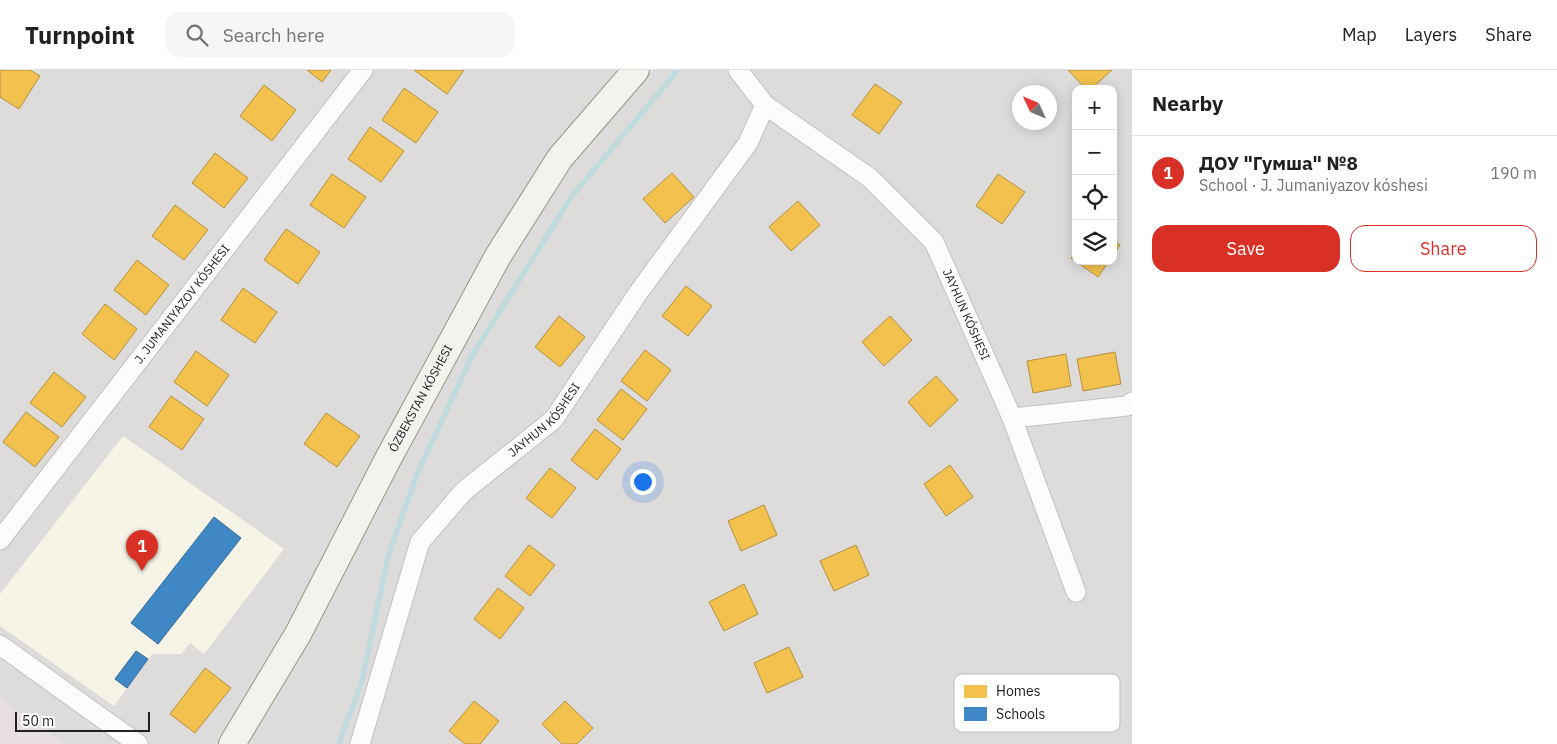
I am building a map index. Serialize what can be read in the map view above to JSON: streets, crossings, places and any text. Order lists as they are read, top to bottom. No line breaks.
{"streets":{"street":["J. JUMANIYAZOV KÓSHESI","JAYHUN KÓSHESI","ÓZBEKSTAN KÓSHESI"]},"legend":["Homes","Schools"],"scale_bar":"50 m","north":"top left","page":{"header":"Turnpoint","search":"Search here","nav":["Map","Layers","Share"],"heading":"Nearby","map_buttons":["+","−"],"list":[{"mark":"1","name":"ДОУ \"Гумша\" №8","note":"School · J. Jumaniyazov kóshesi","value":"190 m"}],"buttons":["Save","Share"],"pins":"1","scale":"50 m"}}
